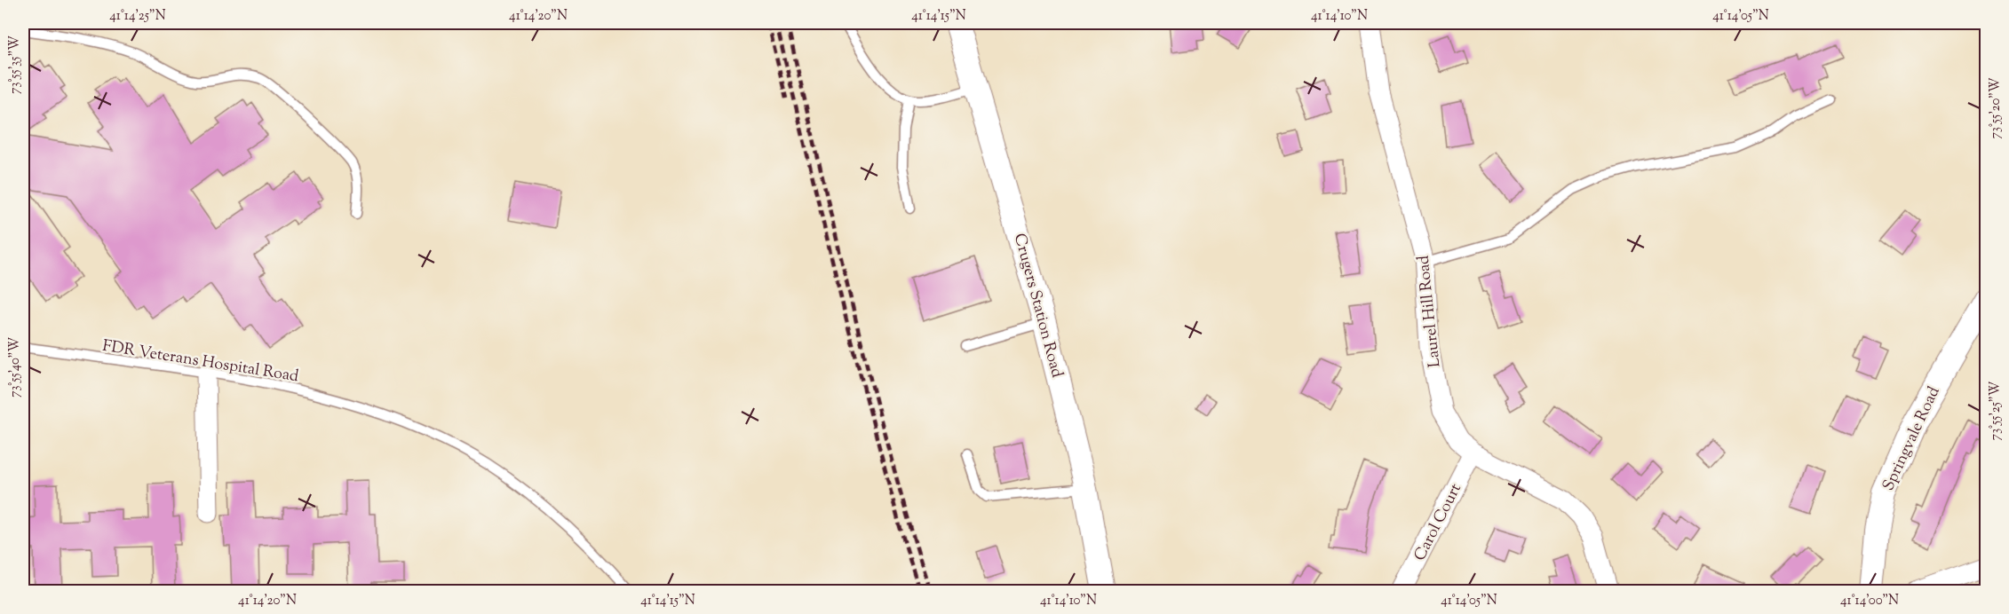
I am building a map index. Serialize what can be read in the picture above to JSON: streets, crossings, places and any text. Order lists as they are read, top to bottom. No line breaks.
{"streets":{"street":["Crugers Station Road","Laurel Hill Road","Springvale Road","Carol Court"],"lane":["FDR Veterans Hospital Road"]},"crossings":[["Laurel Hill Road","Carol Court"]],"coordinates":["41°14'25\"N","41°14'20\"N","41°14'15\"N","41°14'10\"N","41°14'05\"N","73°55'35\"W","73°55'20\"W","73°55'40\"W","73°55'25\"W","41°14'00\"N"]}
